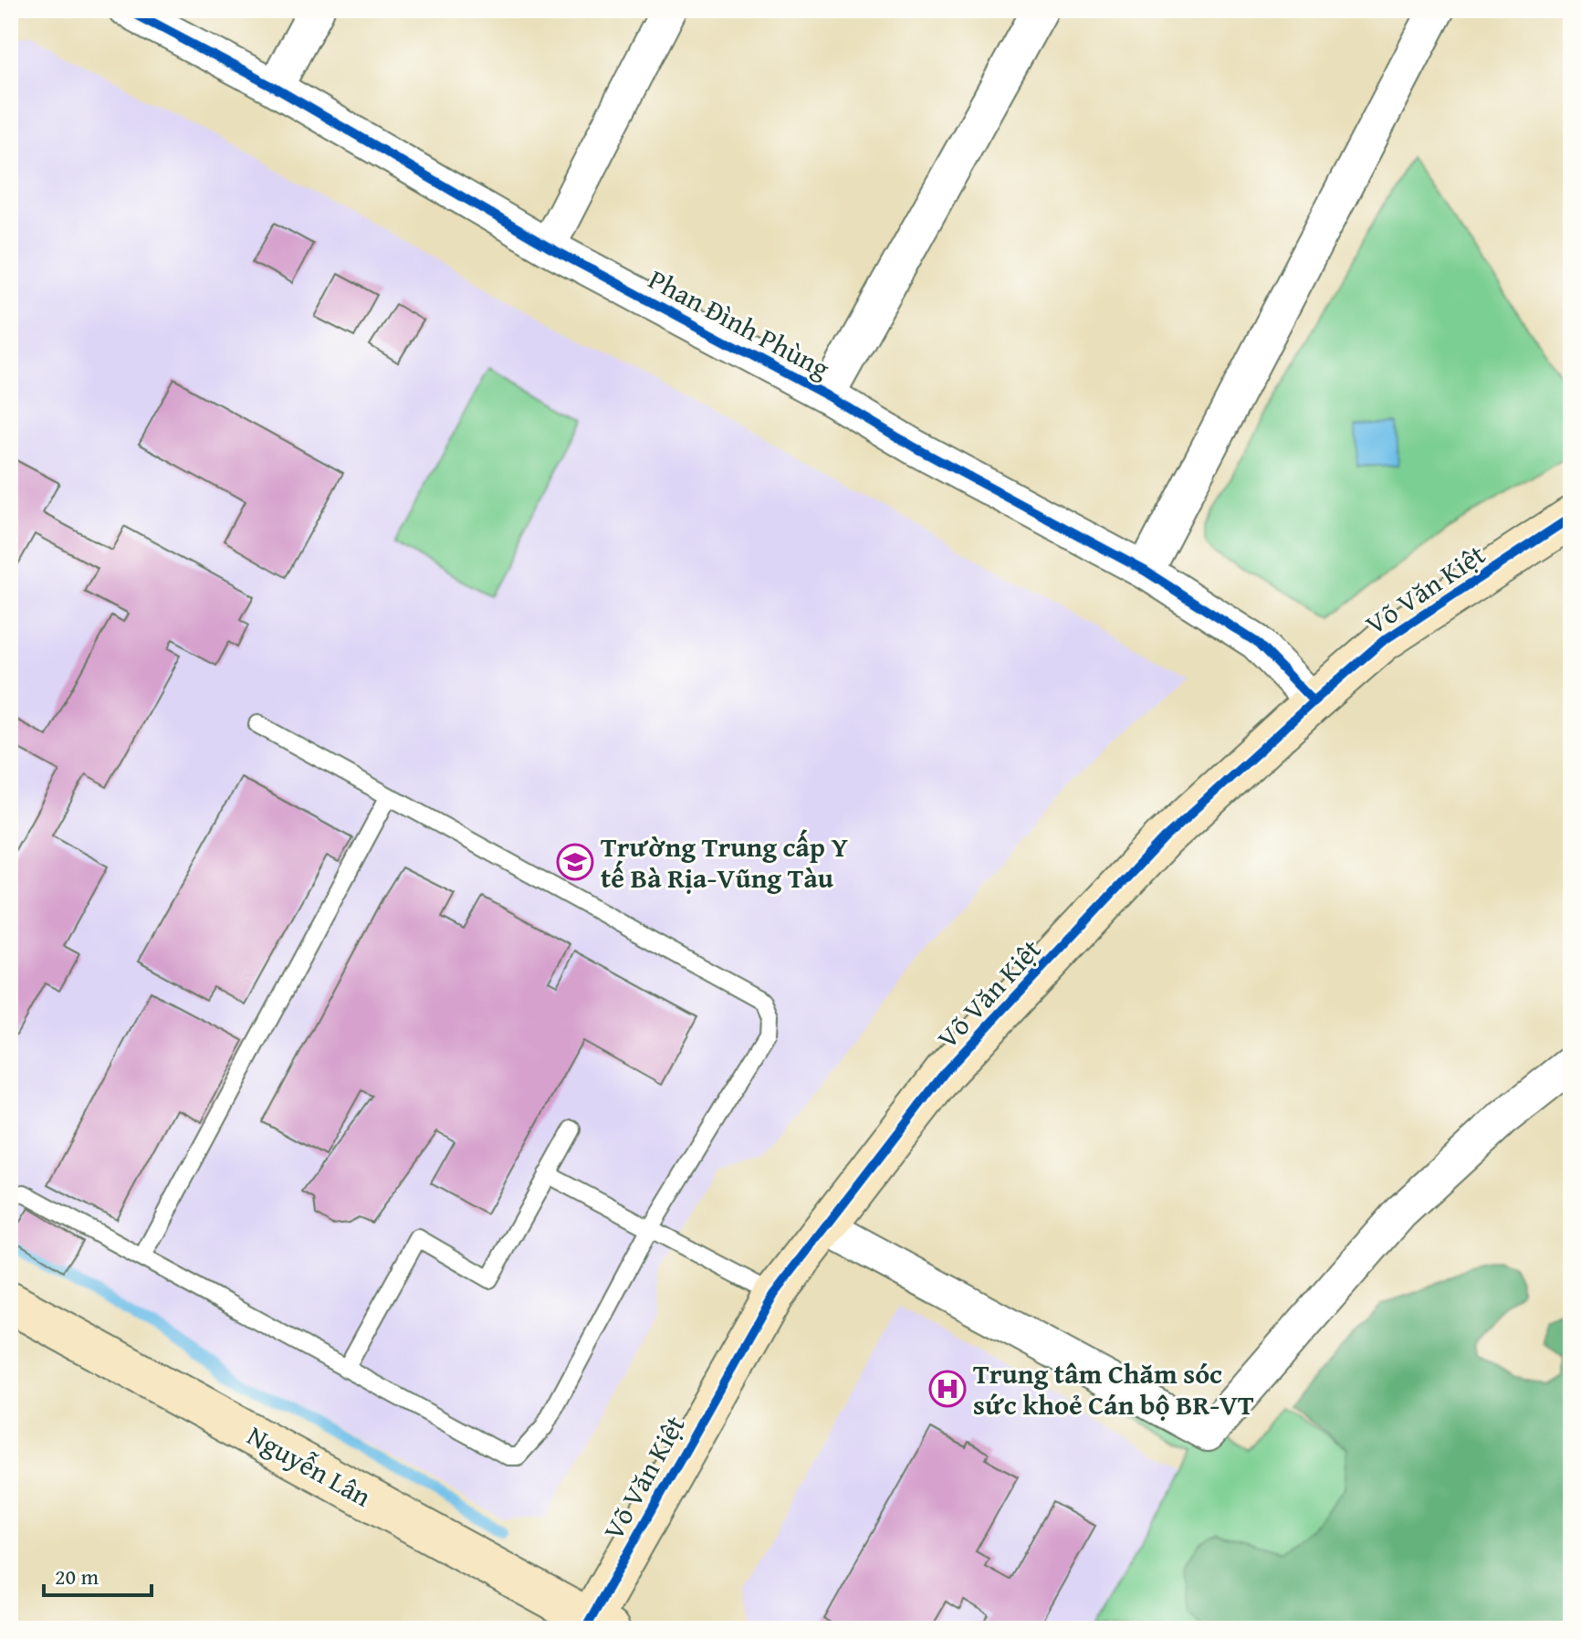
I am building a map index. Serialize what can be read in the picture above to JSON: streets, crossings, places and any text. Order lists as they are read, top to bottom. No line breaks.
{"streets":{"street":["Phan Đình Phùng","Võ Văn Kiệt","Nguyễn Lân"]},"crossings":[["Phan Đình Phùng","Võ Văn Kiệt"],["Võ Văn Kiệt","Nguyễn Lân"]],"places":{"school or university":["Trường Trung cấp Y tế Bà Rịa-Vũng Tàu"],"hospital":["Trung tâm Chăm sóc sức khoẻ Cán bộ BR-VT"]},"scale_bar":"20 m"}
